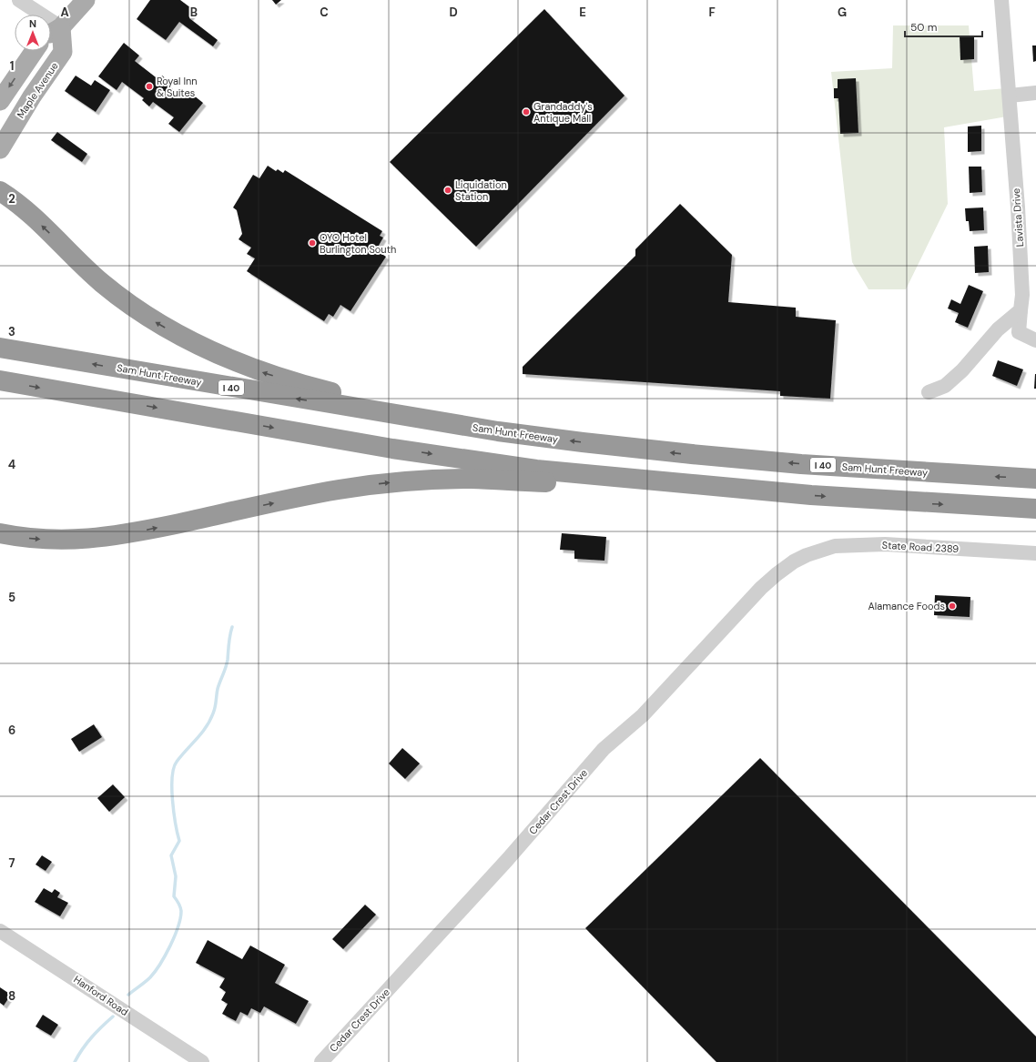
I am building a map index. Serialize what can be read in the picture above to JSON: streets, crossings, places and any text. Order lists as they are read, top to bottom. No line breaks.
{"streets":{"highway":["Sam Hunt Freeway","I 40"],"main road":["Maple Avenue"],"street":["Lavista Drive","State Road 2389","Cedar Crest Drive","Hanford Road"]},"crossings":[["State Road 2389","Cedar Crest Drive"]],"places":["Royal Inn & Suites","Grandaddy's Antique Mall","Liquidation Station","OYO Hotel Burlington South","Alamance Foods"],"scale_bar":"50 m","north":"top","grid":{"columns":["A","B","C","D","E","F","G"],"rows":["1","2","3","4","5","6","7","8"]}}
